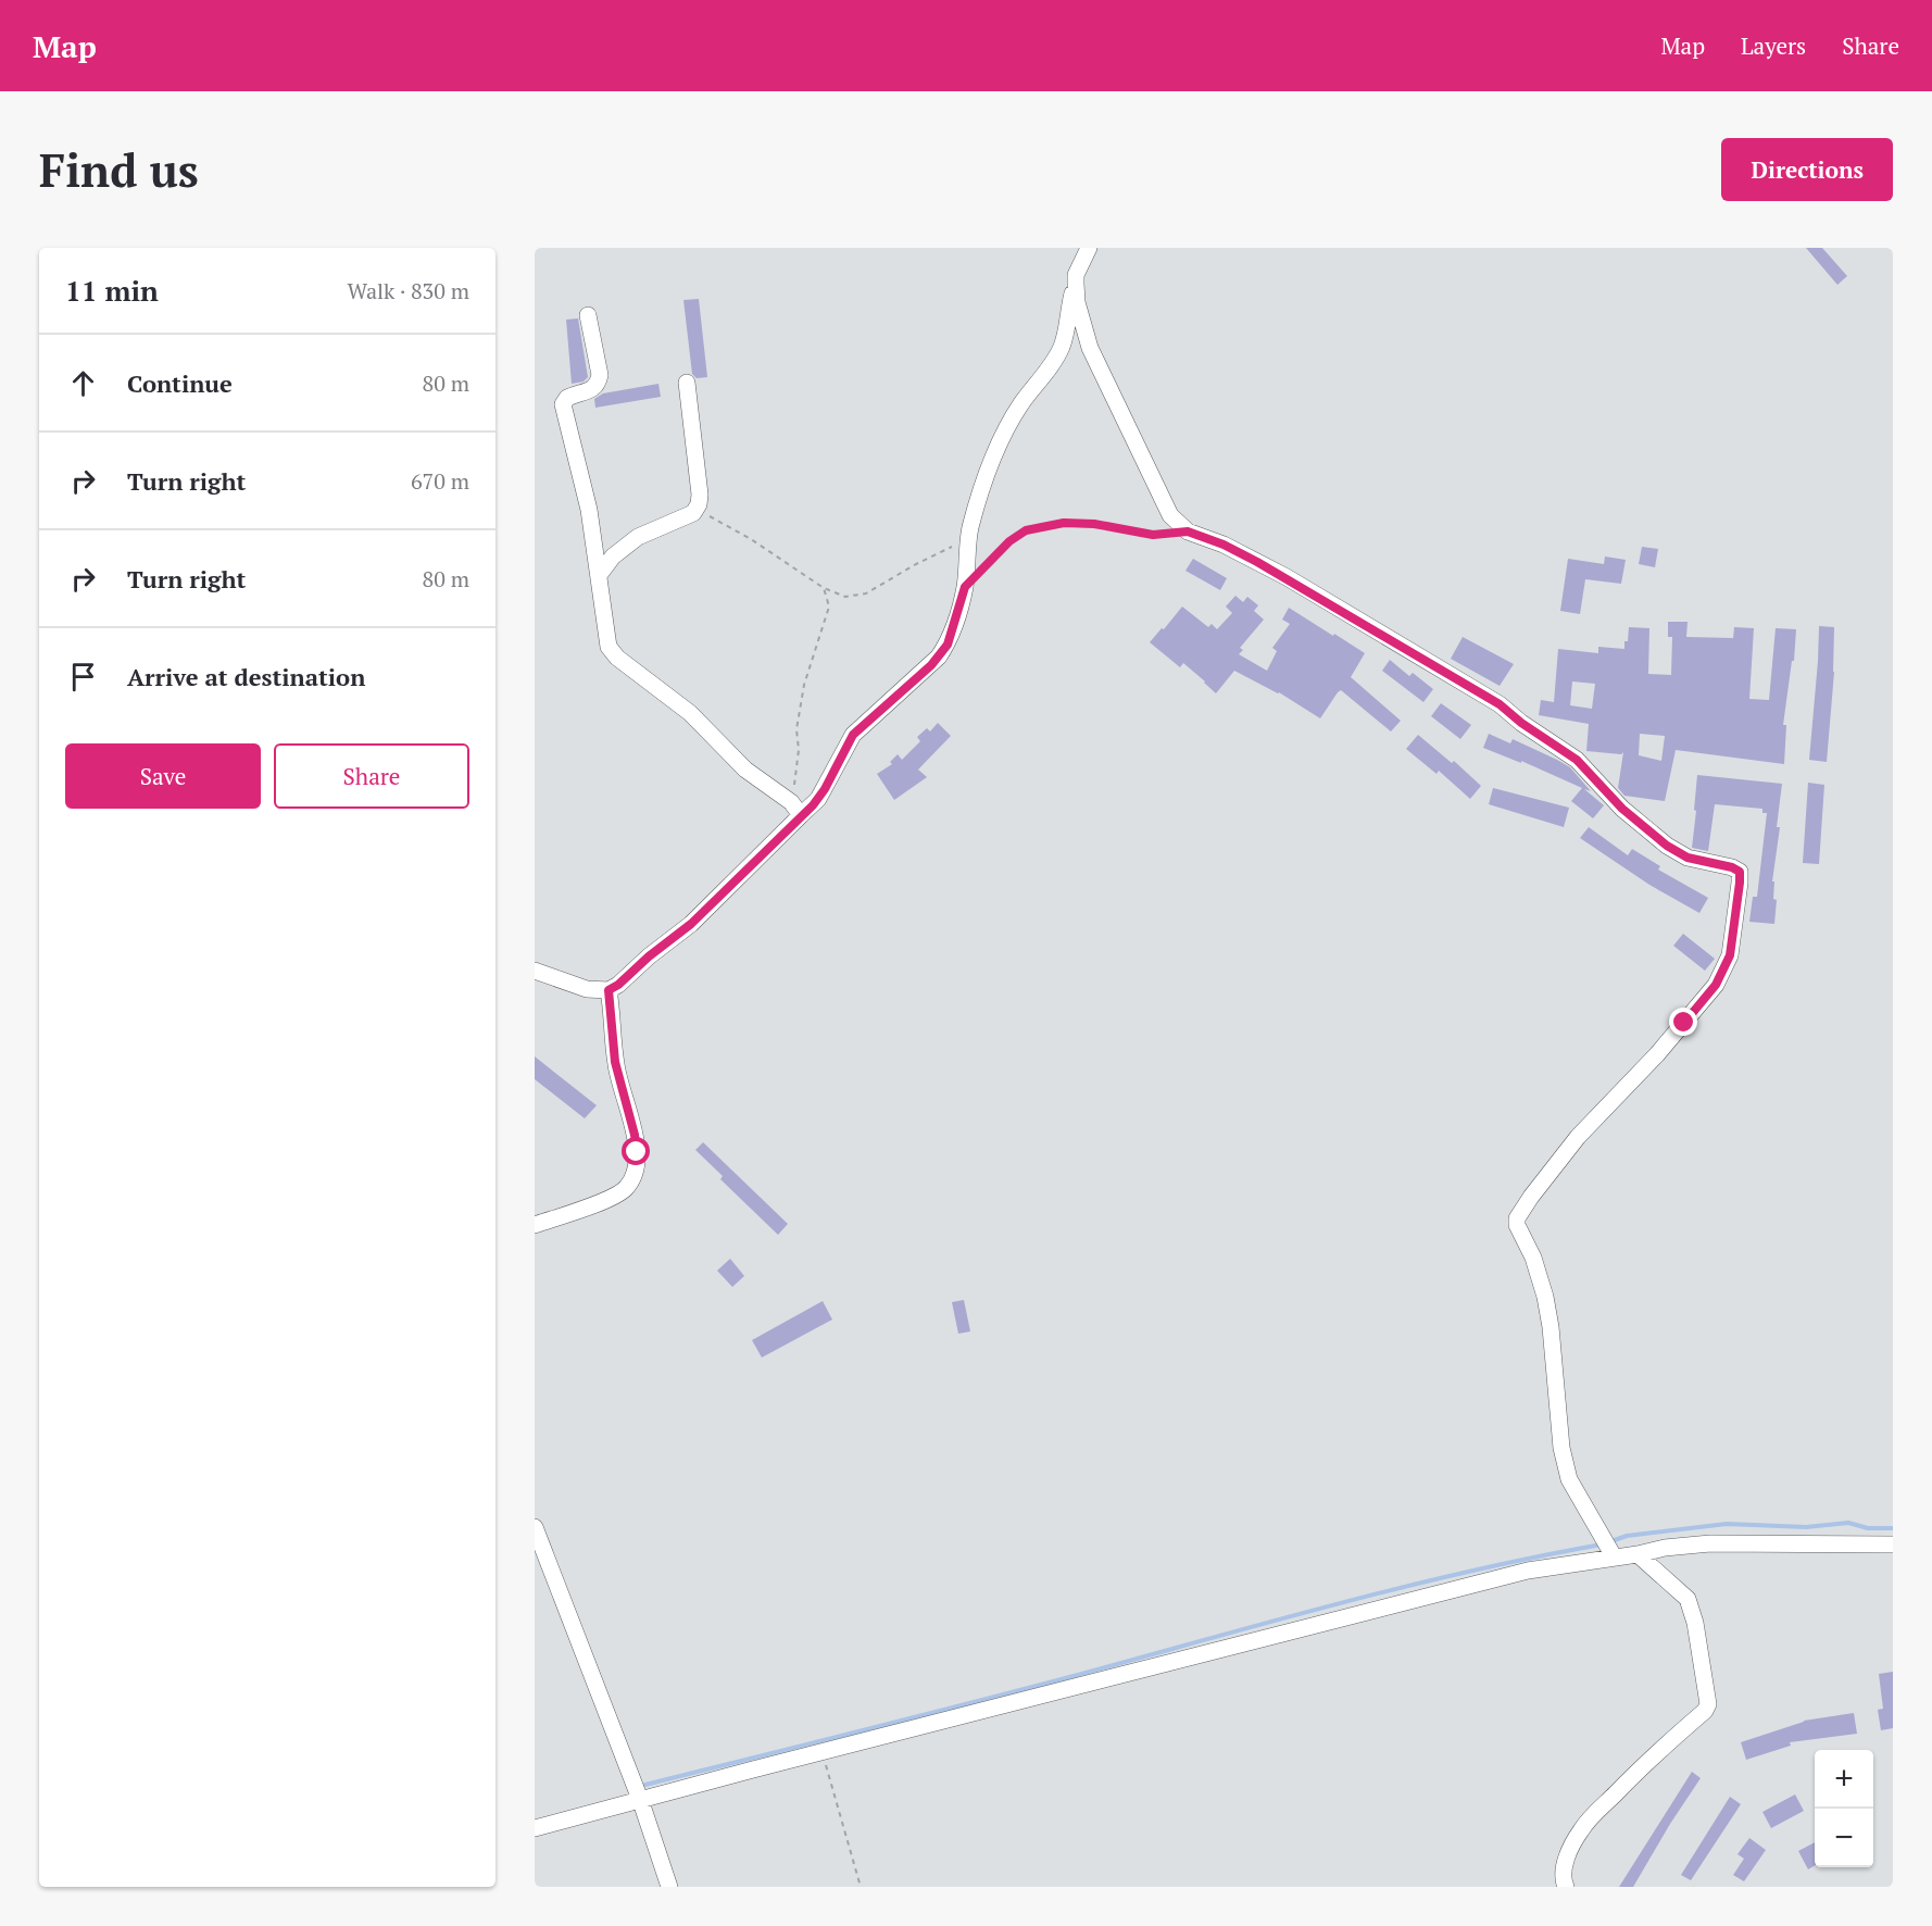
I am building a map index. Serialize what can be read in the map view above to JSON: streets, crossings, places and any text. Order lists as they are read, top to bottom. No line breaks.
{"page":{"header":"Map","nav":["Map","Layers","Share"],"buttons":["Directions",["Save","Share"]],"title":"Find us","heading":["11 min","Walk · 830 m"],"list":[["Continue","80 m"],["Turn right","670 m"],["Turn right","80 m"],"Arrive at destination"],"map_buttons":["+","−"]}}
